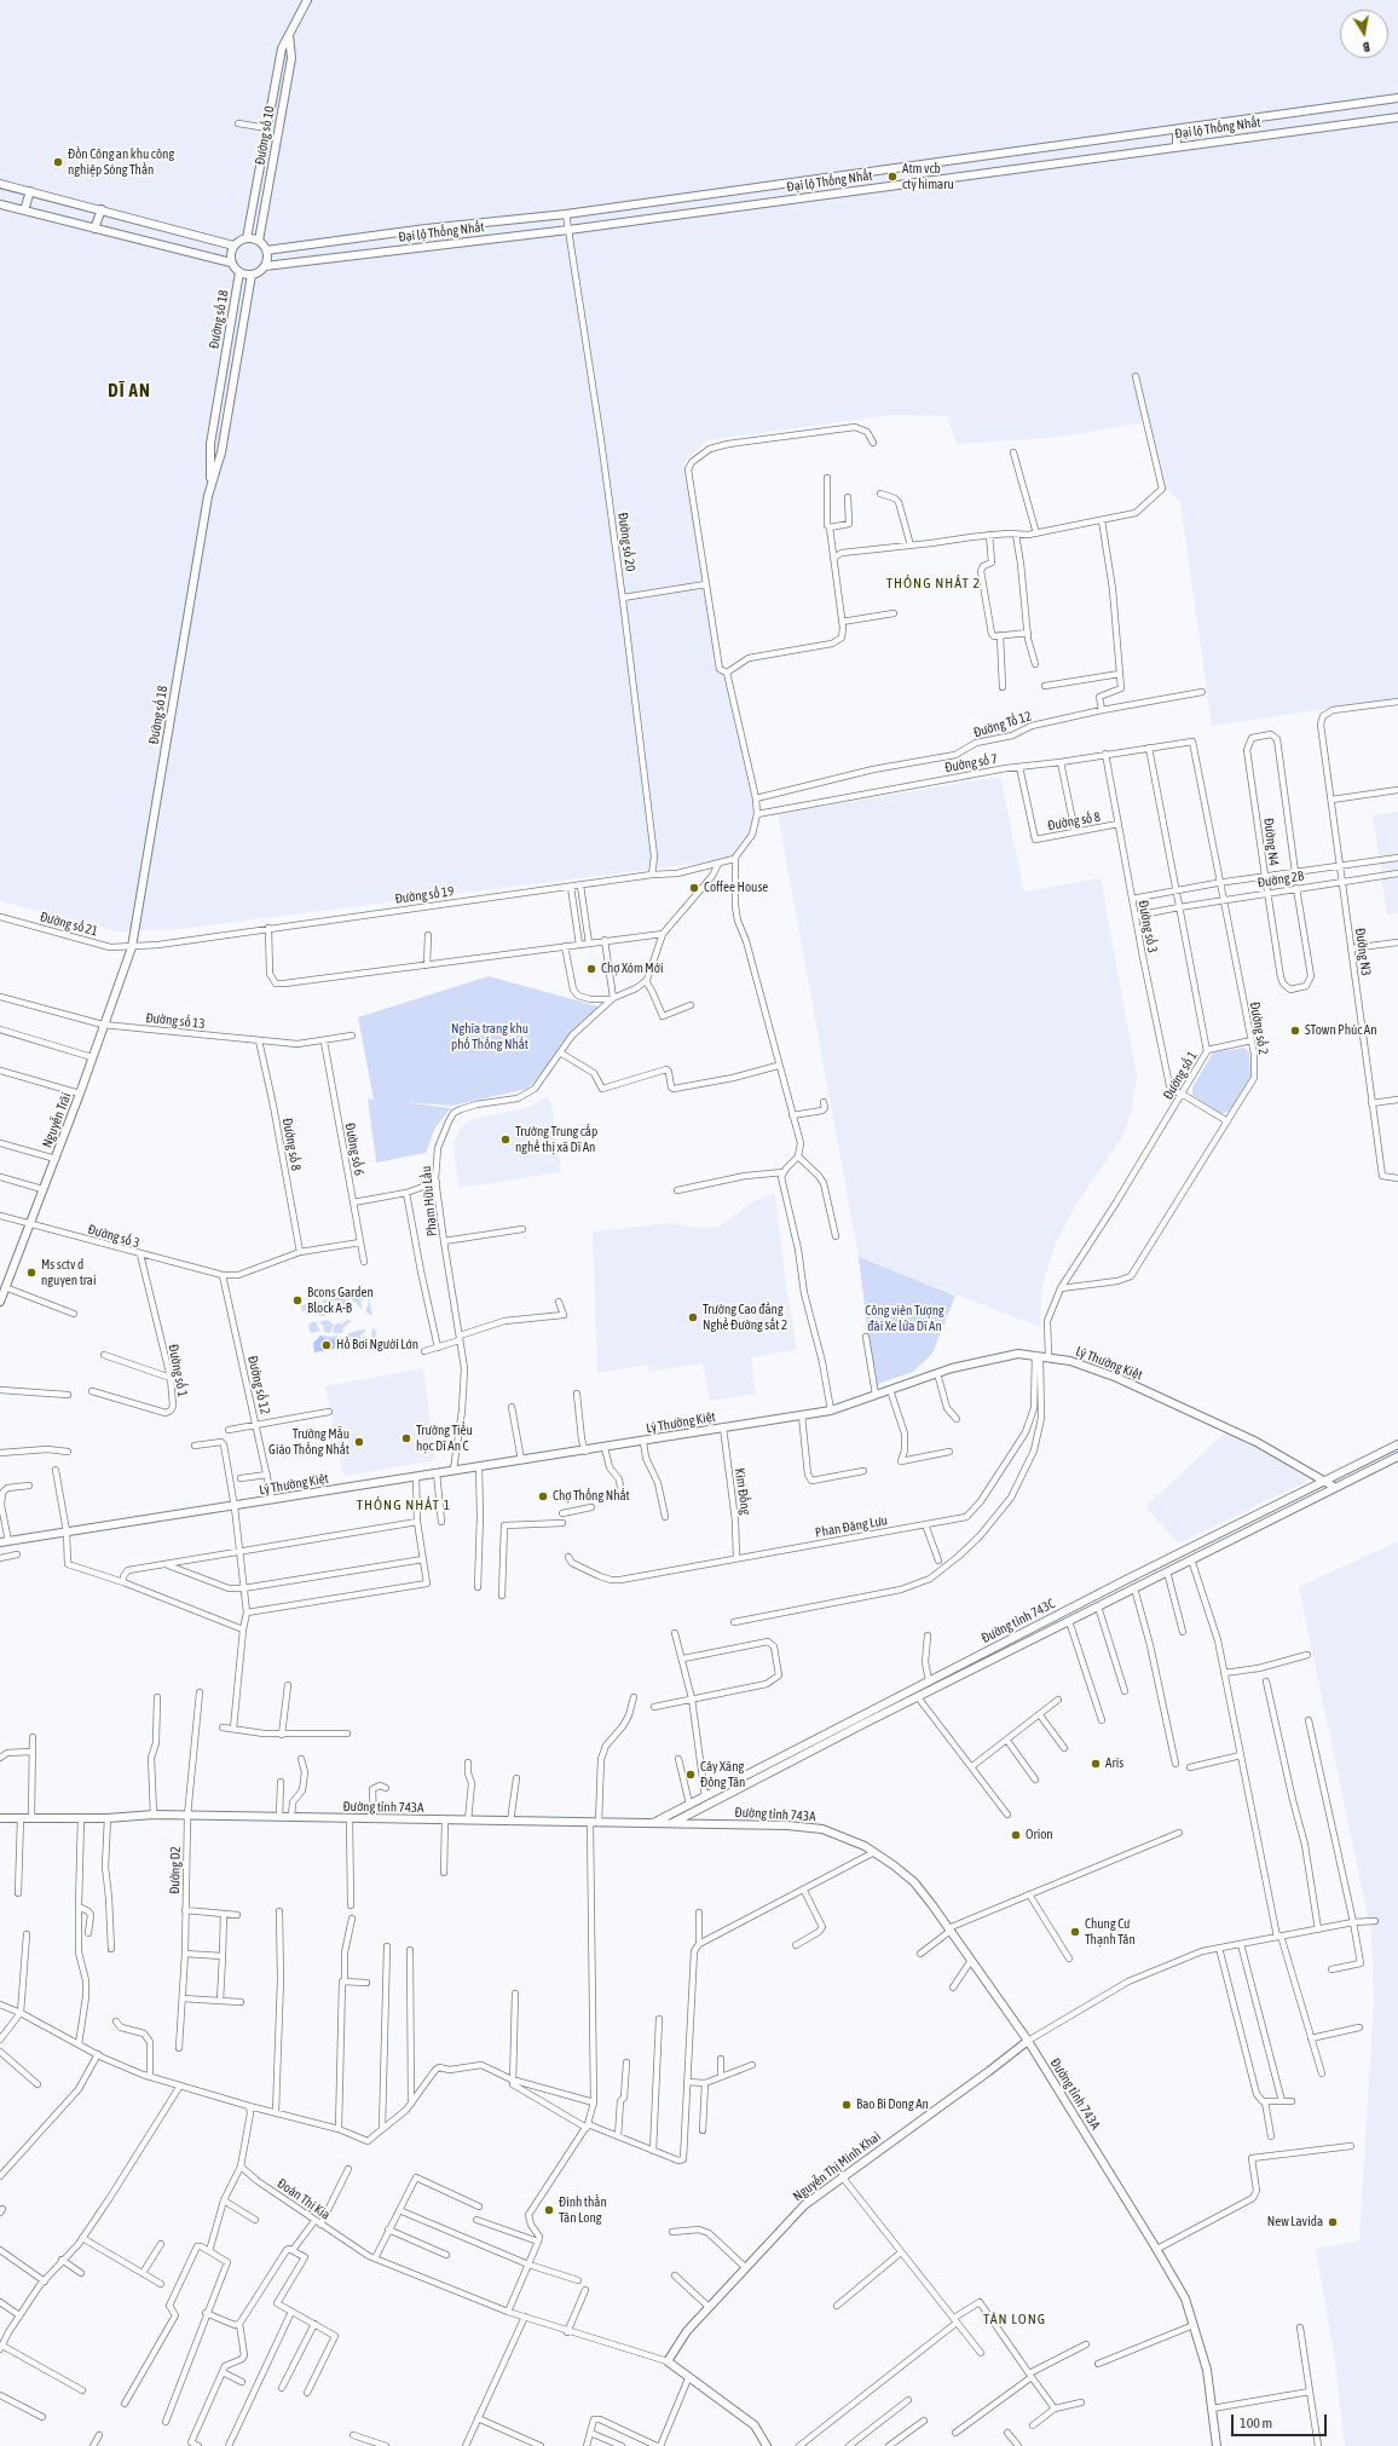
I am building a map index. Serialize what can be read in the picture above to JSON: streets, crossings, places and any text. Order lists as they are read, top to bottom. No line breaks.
{"streets":{"main road":["Đại lộ Thống Nhất","Đường số 10","Đường số 18","Nguyễn Trãi","Lý Thường Kiệt","Đường tỉnh 743C","Đường tỉnh 743A","Nguyễn Thị Minh Khai"],"street":["Đường số 20","Đường Tổ 12","Đường số 7","Đường số 8","Đường N4","Đường 2B","Đường số 19","Đường số 21","Đường số 3","Đường N3","Đường số 13","Đường số 2","Đường số 1","Đường số 6","Phạm Hữu Lầu","Đường số 12","Kim Đồng","Phan Đăng Lưu","Đường D2","Đoàn Thị Kia"]},"crossings":[["Đại lộ Thống Nhất","Đường số 10"],["Đại lộ Thống Nhất","Đường số 18"],["Đại lộ Thống Nhất","Đường số 20"],["Đường số 10","Đường số 18"],["Đường số 18","Đường số 19"],["Đường số 18","Đường số 21"],["Đường số 18","Nguyễn Trãi"],["Đường số 20","Đường số 19"],["Đường số 7","Đường số 8"],["Đường số 7","Đường số 3"],["Đường số 7","Đường số 2"],["Đường số 7","Đường số 1"],["Đường số 8","Đường số 3"],["Đường số 8","Đường số 13"],["Đường N4","Đường 2B"],["Đường 2B","Đường số 3"],["Đường 2B","Đường N3"],["Đường 2B","Đường số 2"],["Đường 2B","Đường số 1"],["Đường số 19","Đường số 21"],["Đường số 19","Nguyễn Trãi"],["Đường số 21","Nguyễn Trãi"],["Đường số 3","Đường số 2"],["Đường số 3","Đường số 1"],["Đường số 3","Nguyễn Trãi"],["Đường số 3","Đường số 12"],["Đường số 13","Nguyễn Trãi"],["Đường số 13","Đường số 6"],["Đường số 2","Đường số 1"],["Đường số 1","Lý Thường Kiệt"],["Phạm Hữu Lầu","Lý Thường Kiệt"],["Lý Thường Kiệt","Đường số 12"],["Lý Thường Kiệt","Kim Đồng"],["Lý Thường Kiệt","Phan Đăng Lưu"],["Lý Thường Kiệt","Đường tỉnh 743C"],["Kim Đồng","Phan Đăng Lưu"],["Đường tỉnh 743C","Đường tỉnh 743A"],["Đường tỉnh 743A","Đường D2"],["Đường tỉnh 743A","Nguyễn Thị Minh Khai"],["Nguyễn Thị Minh Khai","Đoàn Thị Kia"]],"districts":["DĨ AN","THỐNG NHẤT 2","THỐNG NHẤT 1","TÂN LONG"],"parks":["Nghĩa trang khu phố Thống Nhất","Công viên Tượng đài Xe lửa Dĩ An"],"places":["Đồn Công an khu công nghiệp Sóng Thần","Atm vcb cty himaru","Coffee House","Chợ Xóm Mới","STown Phúc An","Trường Trung cấp nghề thị xã Dĩ An","Ms sctv d nguyen trai","Bcons Garden Block A-B","Trường Cao đẳng Nghề Đường sắt 2","Hồ Bơi Người Lớn","Trường Tiểu học Dĩ An C","Trường Mẫu Giáo Thống Nhất","Chợ Thống Nhất","Aris","Cây Xăng Đông Tân","Orion","Chung Cư Thạnh Tân","Bao Bi Dong An","Đình thần Tân Long","New Lavida"],"scale_bar":"100 m","north":"bottom"}
